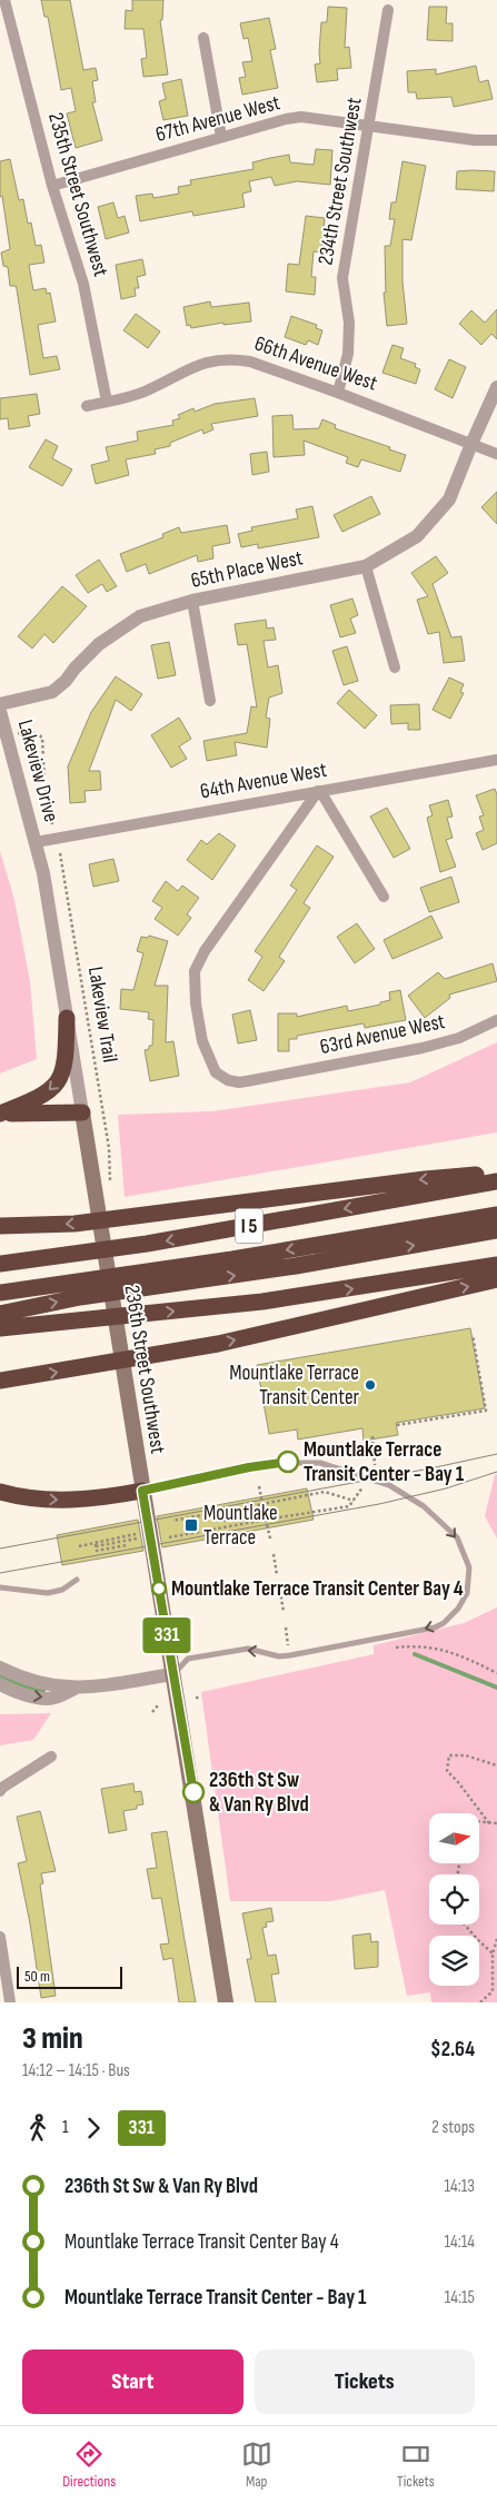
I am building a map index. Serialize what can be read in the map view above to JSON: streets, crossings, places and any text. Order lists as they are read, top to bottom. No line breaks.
{"streets":{"highway":["I 5"],"main road":["236th Street Southwest"],"street":["67th Avenue West","234th Street Southwest","235th Street Southwest","66th Avenue West","65th Place West","Lakeview Drive","64th Avenue West","63rd Avenue West"],"path":["Lakeview Trail"]},"crossings":[["67th Avenue West","234th Street Southwest"],["67th Avenue West","235th Street Southwest"],["234th Street Southwest","66th Avenue West"],["235th Street Southwest","66th Avenue West"],["66th Avenue West","65th Place West"],["Lakeview Drive","64th Avenue West"],["Lakeview Drive","236th Street Southwest"],["64th Avenue West","63rd Avenue West"],["64th Avenue West","236th Street Southwest"]],"places":{"other":["Mountlake Terrace Transit Center","Mountlake Terrace Transit Center - Bay 1","Mountlake Terrace Transit Center Bay 4","236th St Sw & Van Ry Blvd"],"transit":["Mountlake Terrace"]},"lines":["bus line 331"],"scale_bar":"50 m","north":"right","page":{"on_map":"331","scale":"50 m","heading":["3 min","14:12 – 14:15 · Bus","$2.64"],"legs":["1","331","2 stops"],"list":[{"name":"236th St Sw & Van Ry Blvd","value":"14:13"},{"name":"Mountlake Terrace Transit Center Bay 4","value":"14:14"},{"name":"Mountlake Terrace Transit Center - Bay 1","value":"14:15"}],"buttons":["Start","Tickets"],"tabs":["Directions","Map","Tickets"]}}
